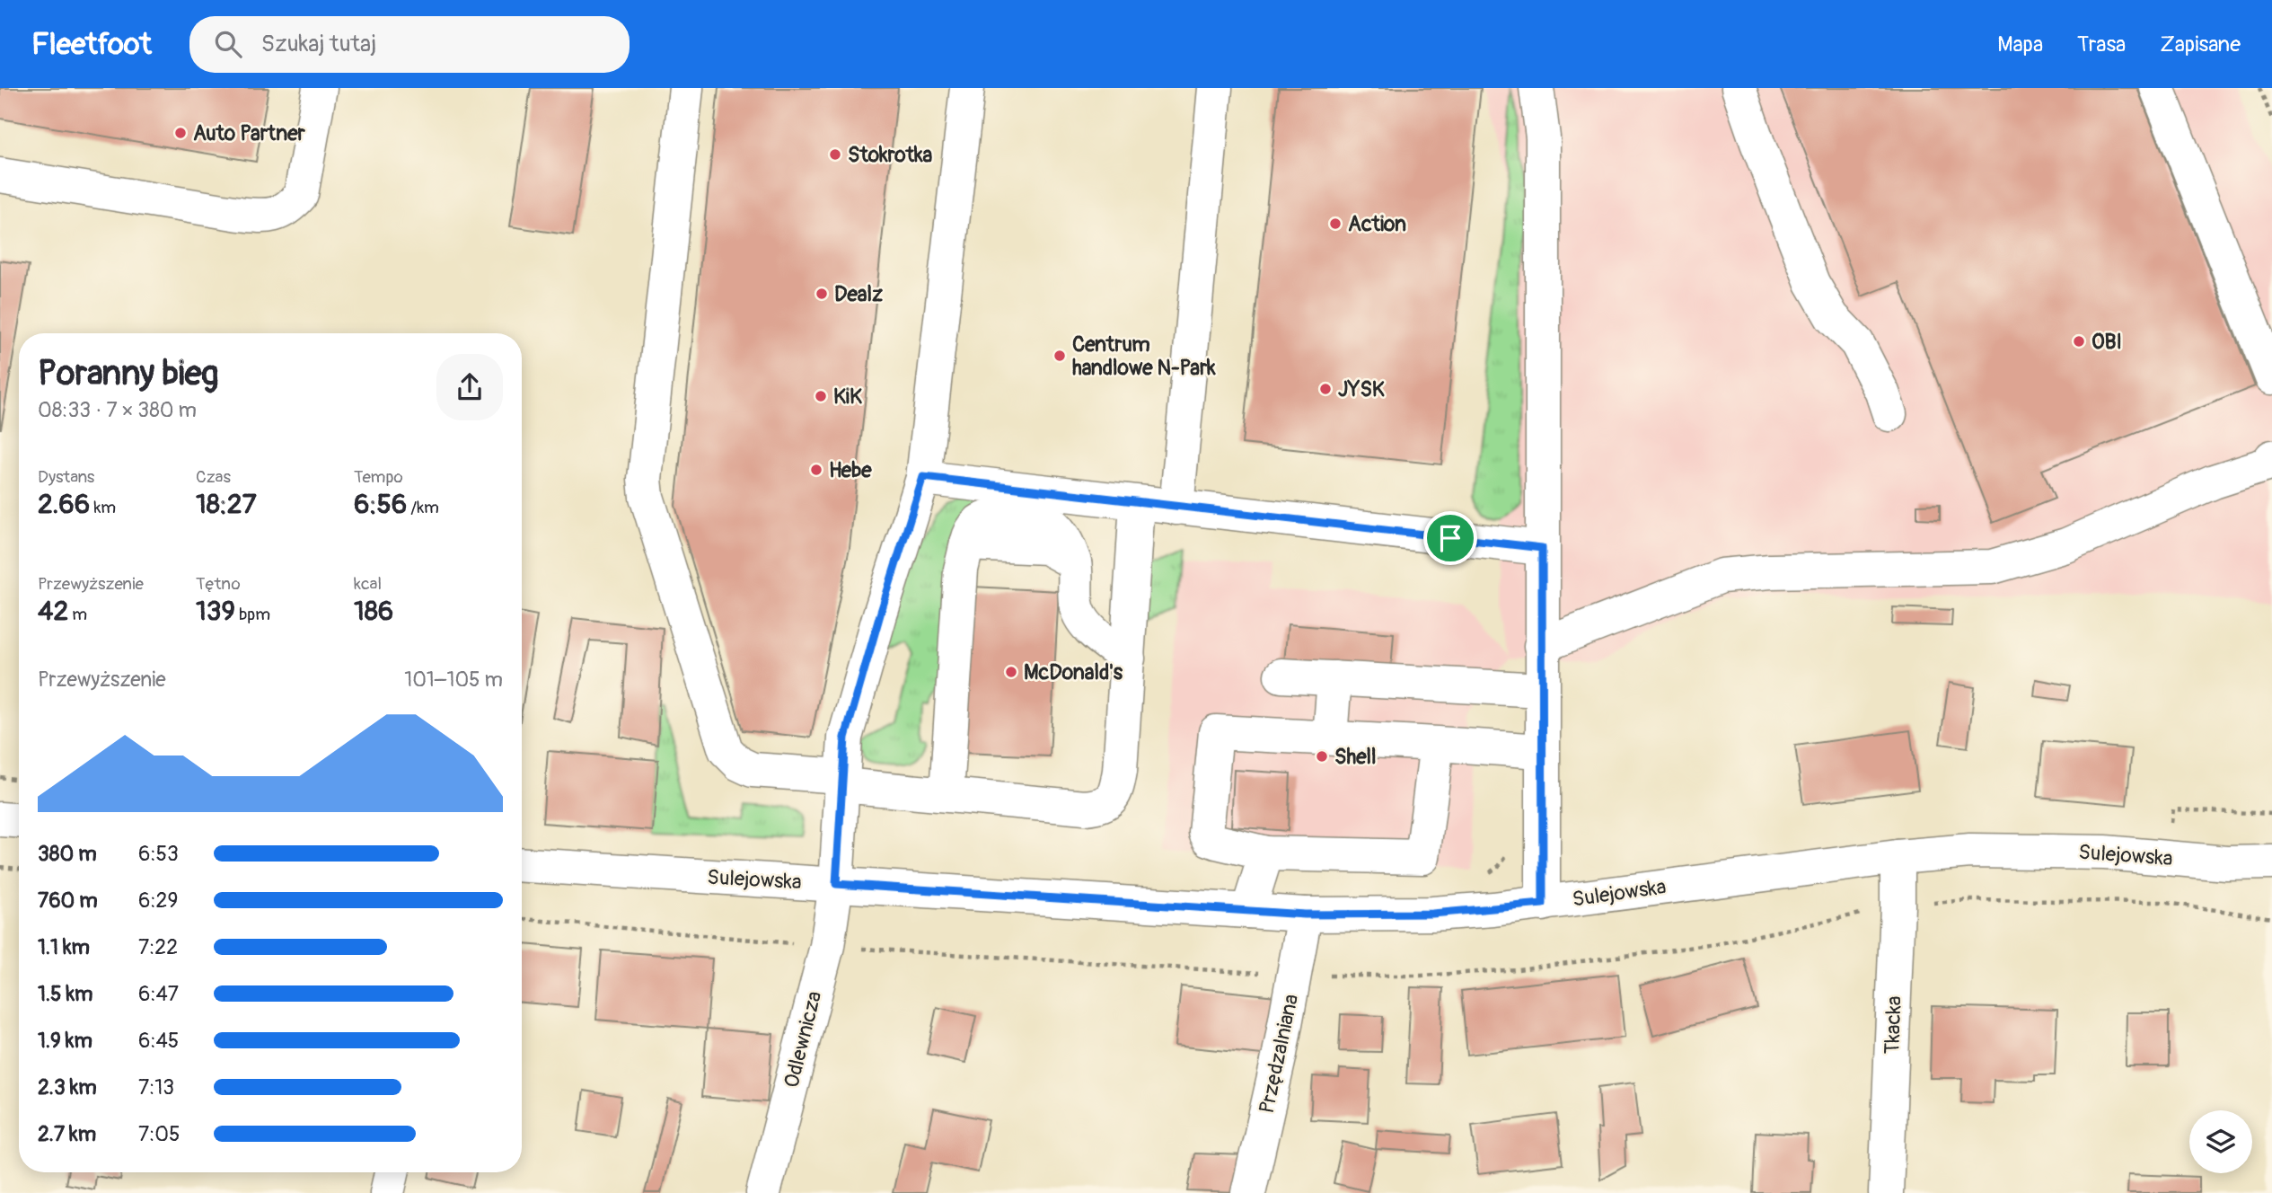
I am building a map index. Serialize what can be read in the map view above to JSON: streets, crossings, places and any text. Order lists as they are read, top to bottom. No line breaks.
{"streets":{"main road":["Sulejowska","Tkacka","Odlewnicza","Przędzalniana"]},"crossings":[["Sulejowska","Tkacka"],["Sulejowska","Odlewnicza"],["Sulejowska","Przędzalniana"]],"places":["Auto Partner","Stokrotka","Action","Dealz","OBI","Centrum handlowe N-Park","JYSK","KiK","Hebe","McDonald's","Shell"],"page":{"header":"Fleetfoot","search":"Szukaj tutaj","nav":["Mapa","Trasa","Zapisane"],"heading":["Poranny bieg","08:33 · 7 × 380 m"],"stats":[["Dystans","2.66 km"],["Czas","18:27"],["Tempo","6:56 /km"],["Przewyższenie","42 m"],["Tętno","139 bpm"],["kcal","186"]],"chart":["Przewyższenie","101–105 m"],"list":[{"name":"380 m","note":"6:53"},{"name":"760 m","note":"6:29"},{"name":"1.1 km","note":"7:22"},{"name":"1.5 km","note":"6:47"},{"name":"1.9 km","note":"6:45"},{"name":"2.3 km","note":"7:13"},{"name":"2.7 km","note":"7:05"}]}}
